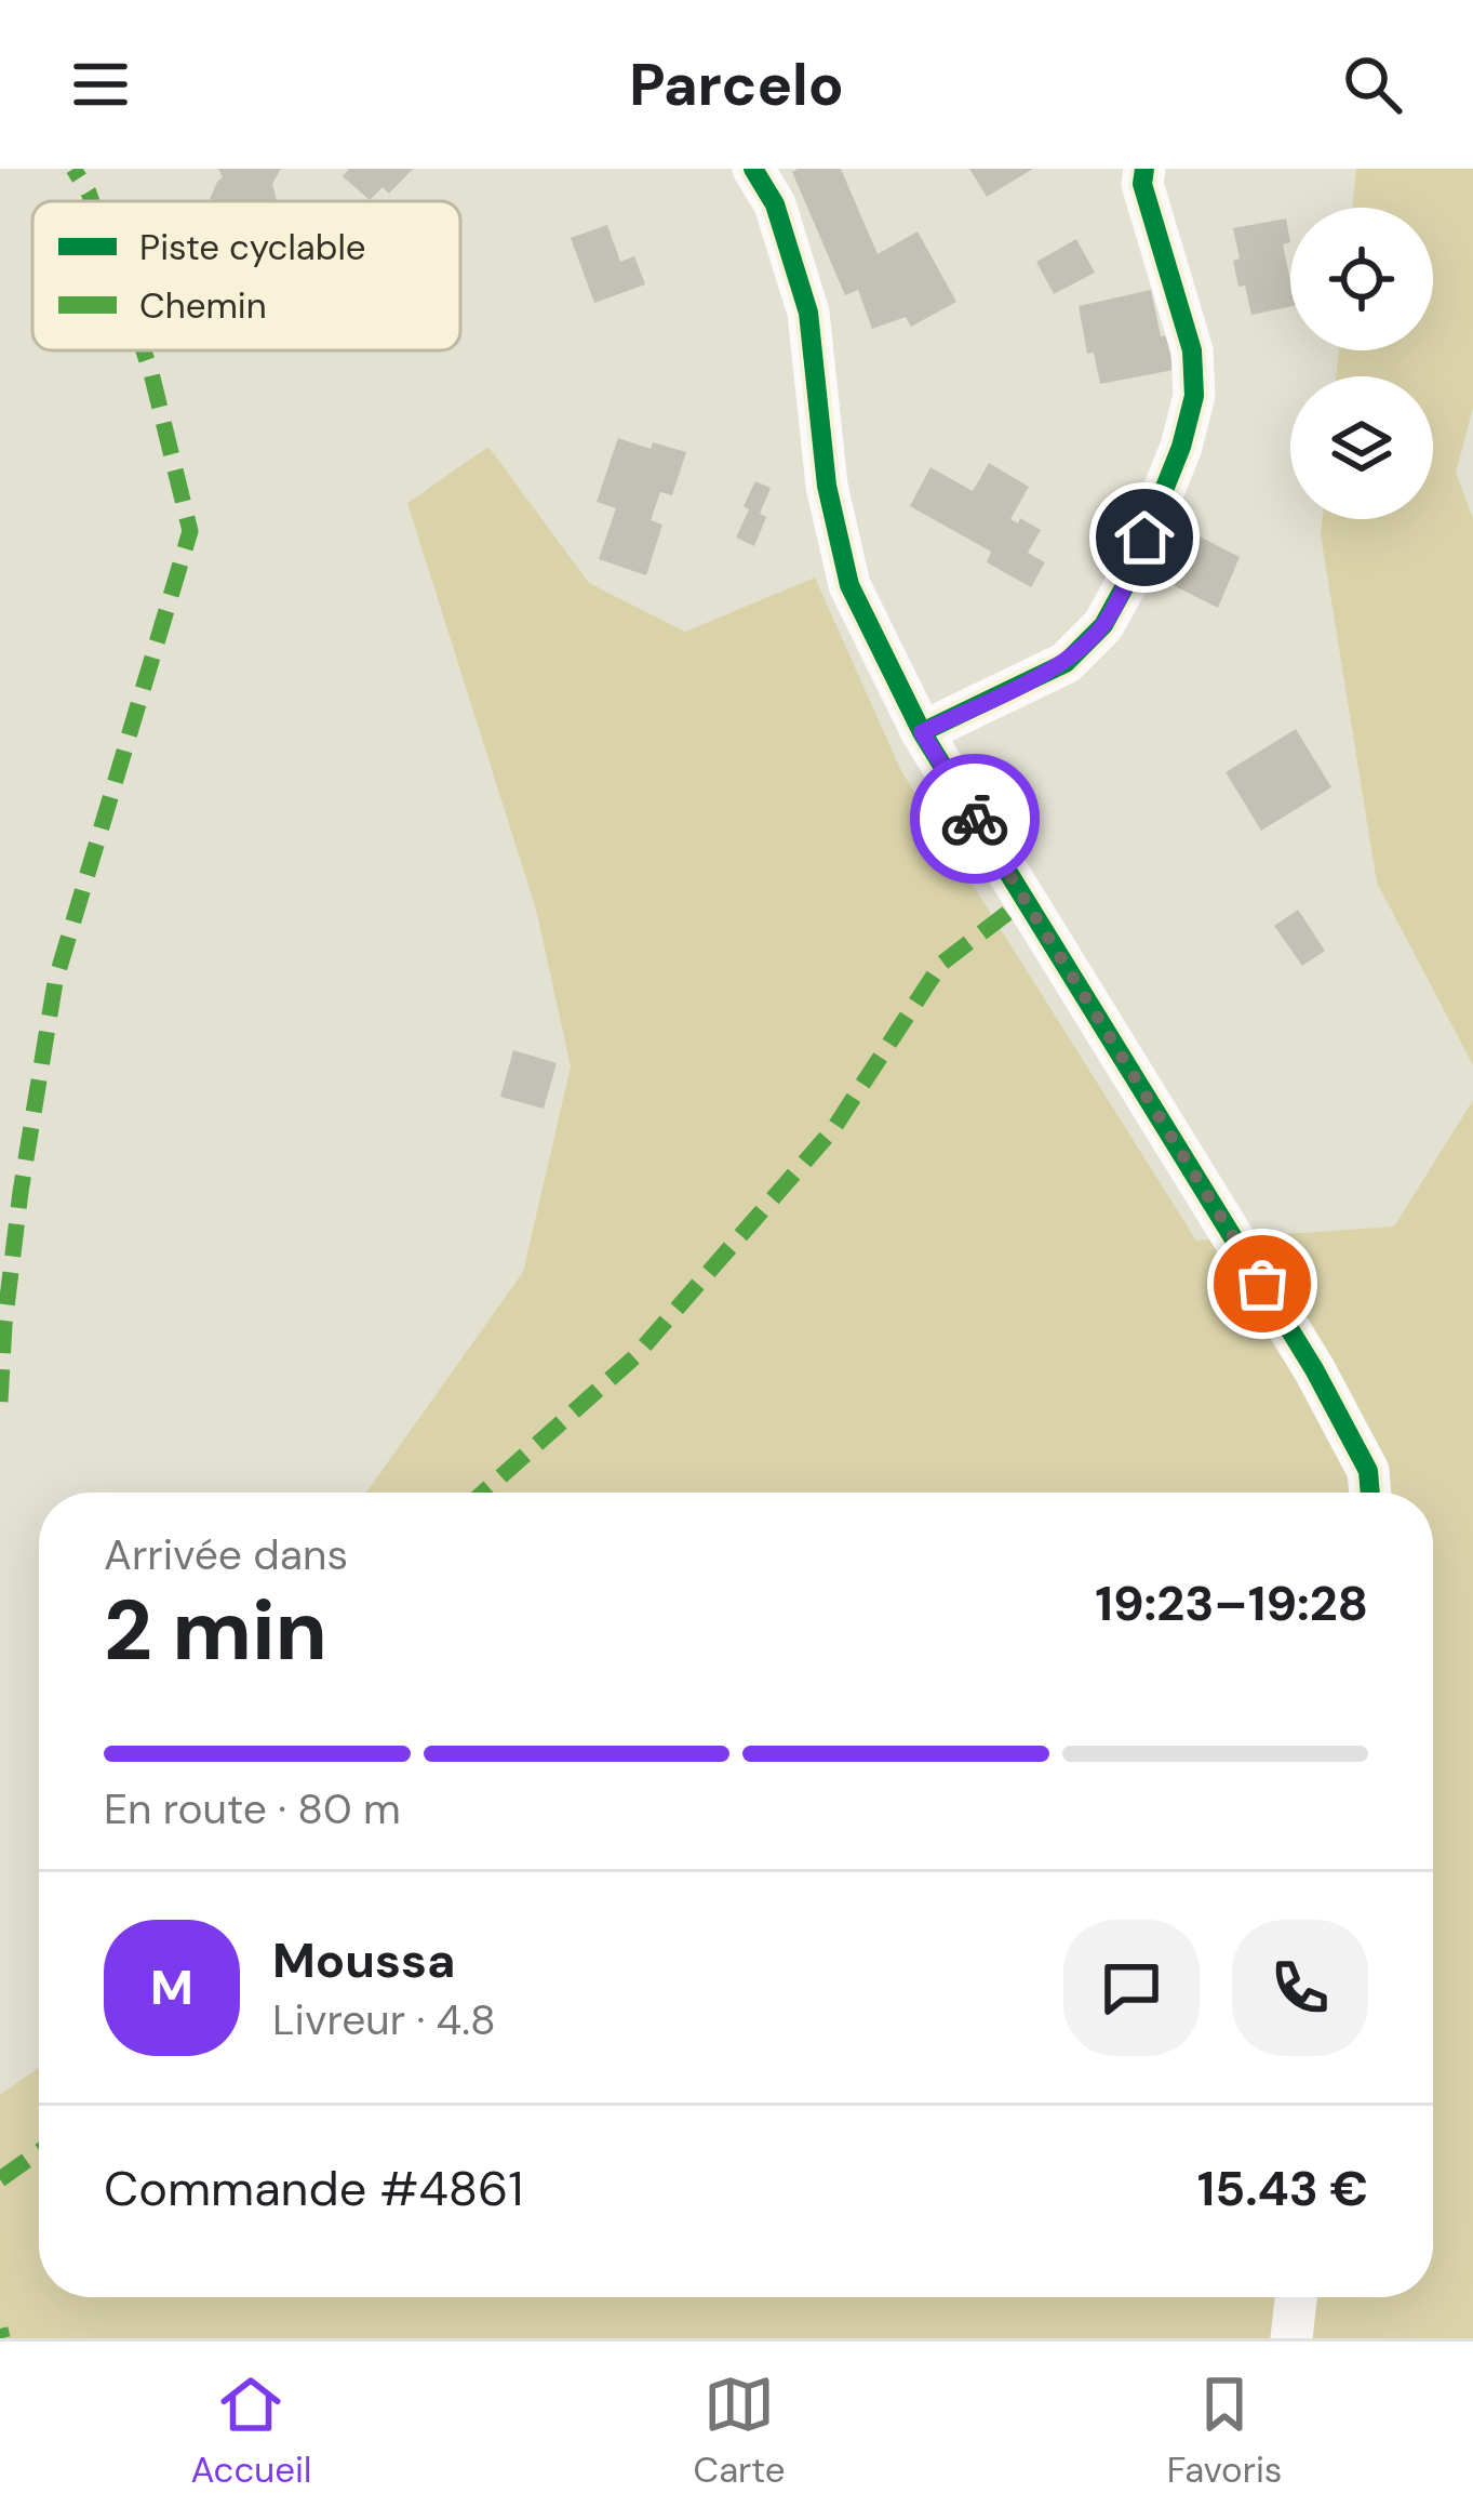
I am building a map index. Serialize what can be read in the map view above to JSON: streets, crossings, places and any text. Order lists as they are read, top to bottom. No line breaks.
{"legend":["Piste cyclable","Chemin"],"page":{"header":"Parcelo","heading":["2 min","Arrivée dans","19:23–19:28"],"panel":["Moussa","Livreur · 4.8","Commande #4861","15.43 €"],"bar":"En route · 80 m","round":"M","tabs":["Accueil","Carte","Favoris"]}}
